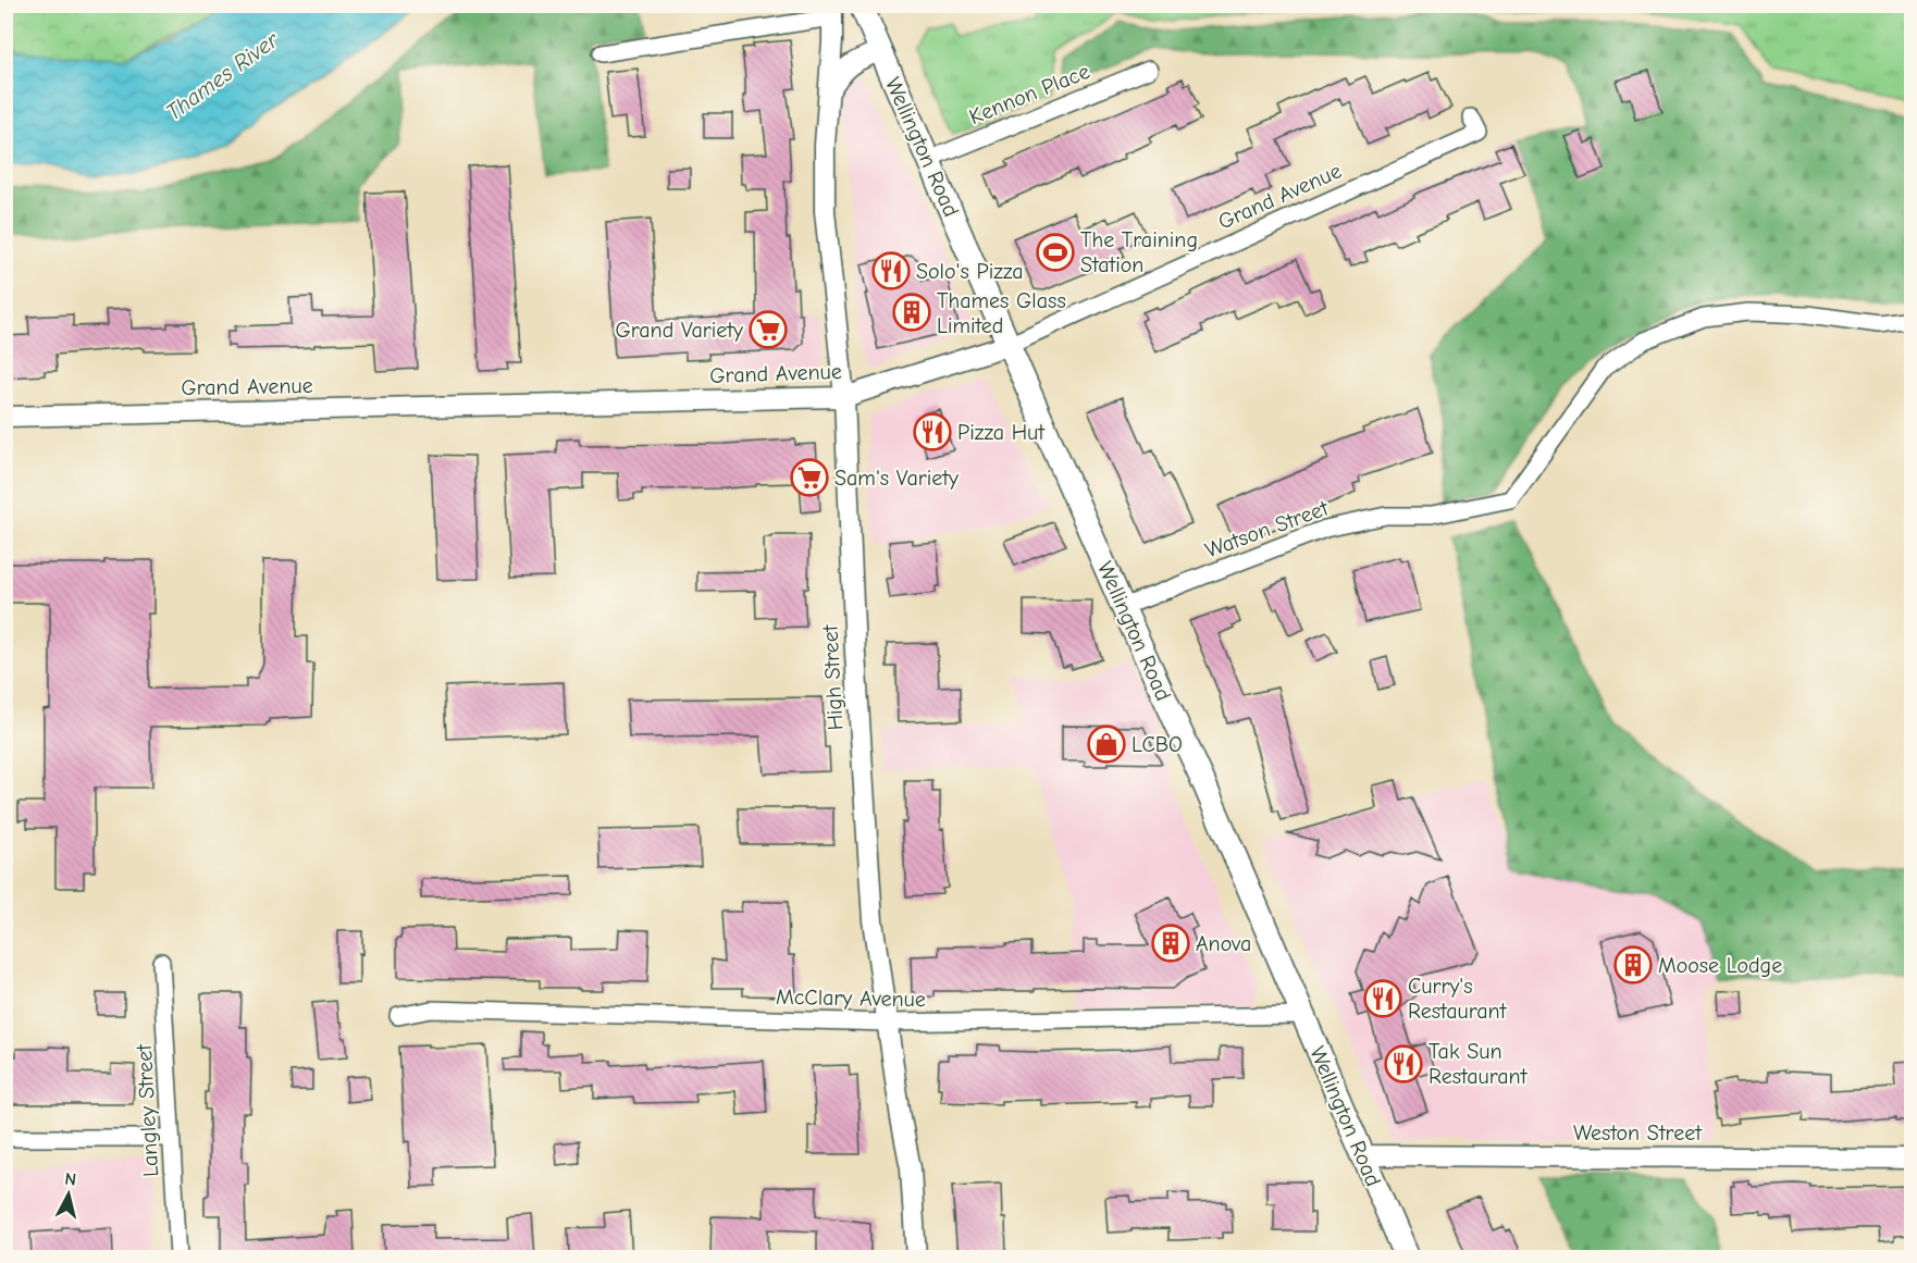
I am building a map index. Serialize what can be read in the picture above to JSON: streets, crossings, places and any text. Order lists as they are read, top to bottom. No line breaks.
{"streets":{"main road":["Wellington Road"],"street":["Kennon Place","Grand Avenue","Watson Street","High Street","McClary Avenue","Langley Street","Weston Street"]},"crossings":[["Kennon Place","Wellington Road"],["Wellington Road","Grand Avenue"],["Wellington Road","Watson Street"],["Wellington Road","McClary Avenue"],["Wellington Road","Weston Street"],["Grand Avenue","High Street"],["High Street","McClary Avenue"]],"water":["Thames River"],"places":{"sports":["The Training Station"],"restaurant":["Solo's Pizza","Pizza Hut","Curry's Restaurant","Tak Sun Restaurant"],"building":["Thames Glass Limited","Anova","Moose Lodge"],"supermarket":["Grand Variety","Sam's Variety"],"shop":["LCBO"]},"north":"top"}
